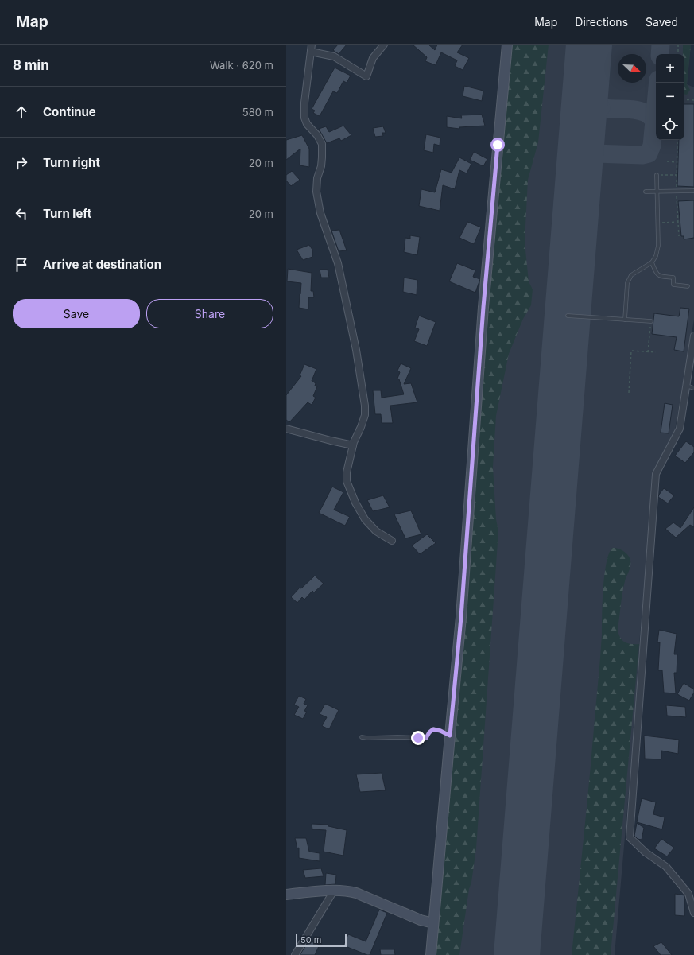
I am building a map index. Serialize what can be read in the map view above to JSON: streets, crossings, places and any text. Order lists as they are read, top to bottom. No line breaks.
{"scale_bar":"50 m","north":"bottom right","page":{"header":"Map","nav":["Map","Directions","Saved"],"heading":["8 min","Walk · 620 m"],"map_buttons":["+","−"],"list":[["Continue","580 m"],["Turn right","20 m"],["Turn left","20 m"],"Arrive at destination"],"buttons":["Save","Share"],"scale":"50 m"}}
